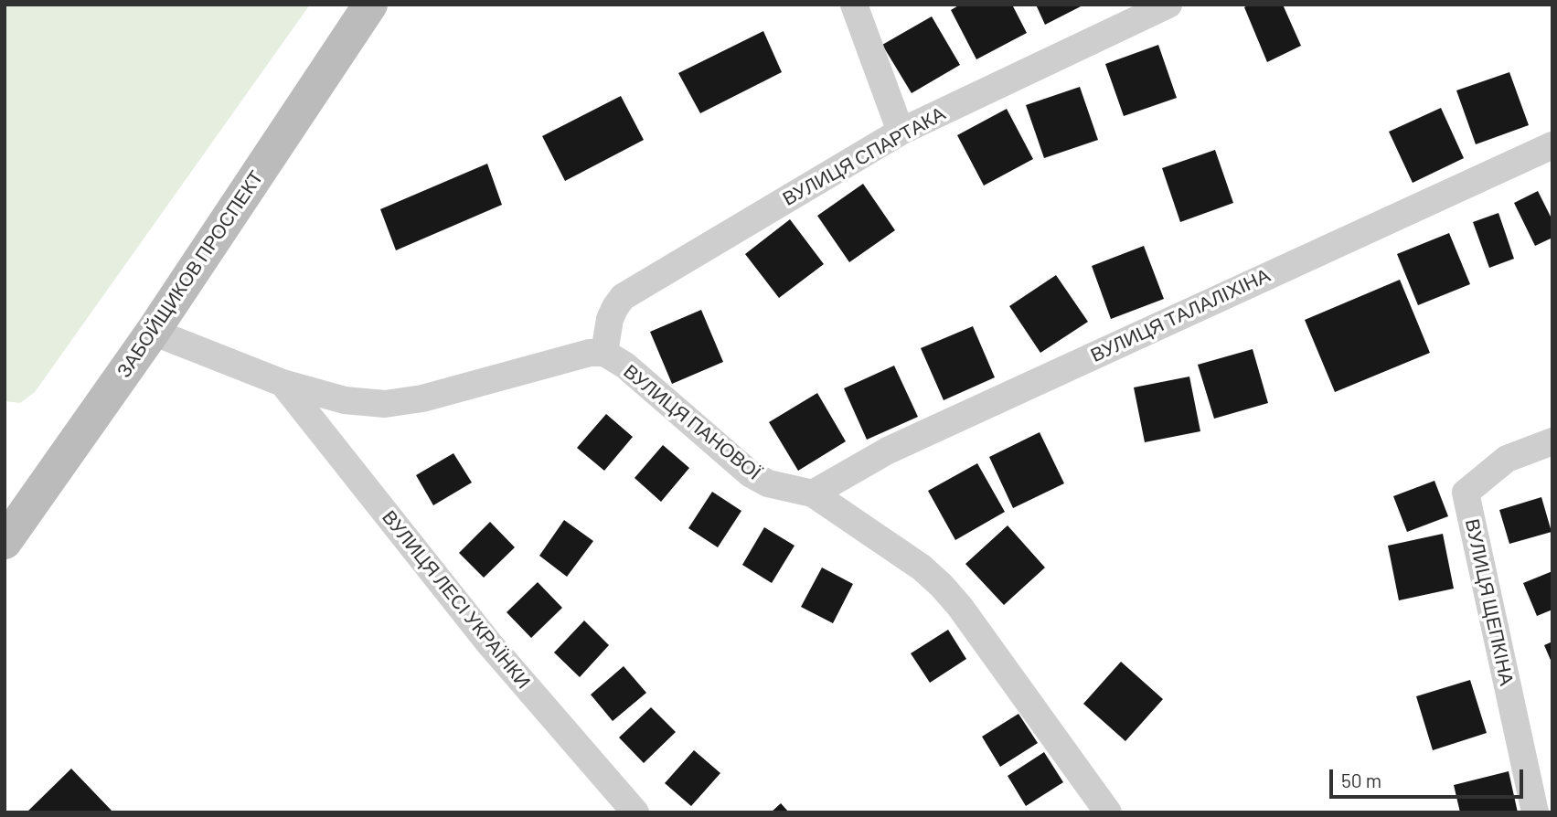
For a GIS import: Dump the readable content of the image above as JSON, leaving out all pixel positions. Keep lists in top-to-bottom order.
{
  "streets": {
    "main road": ["ЗАБОЙЩИКОВ ПРОСПЕКТ"],
    "street": [
      "ВУЛИЦЯ СПАРТАКА",
      "ВУЛИЦЯ ТАЛАЛІХІНА",
      "ВУЛИЦЯ ПАНОВОЇ",
      "ВУЛИЦЯ ЛЕСІ УКРАЇНКИ",
      "ВУЛИЦЯ ЩЕПКІНА"
    ]
  },
  "crossings": [
    ["ВУЛИЦЯ СПАРТАКА", "ВУЛИЦЯ ПАНОВОЇ"],
    ["ЗАБОЙЩИКОВ ПРОСПЕКТ", "ВУЛИЦЯ ПАНОВОЇ"],
    ["ВУЛИЦЯ ТАЛАЛІХІНА", "ВУЛИЦЯ ПАНОВОЇ"],
    ["ВУЛИЦЯ ПАНОВОЇ", "ВУЛИЦЯ ЛЕСІ УКРАЇНКИ"]
  ],
  "scale_bar": "50 m"
}
